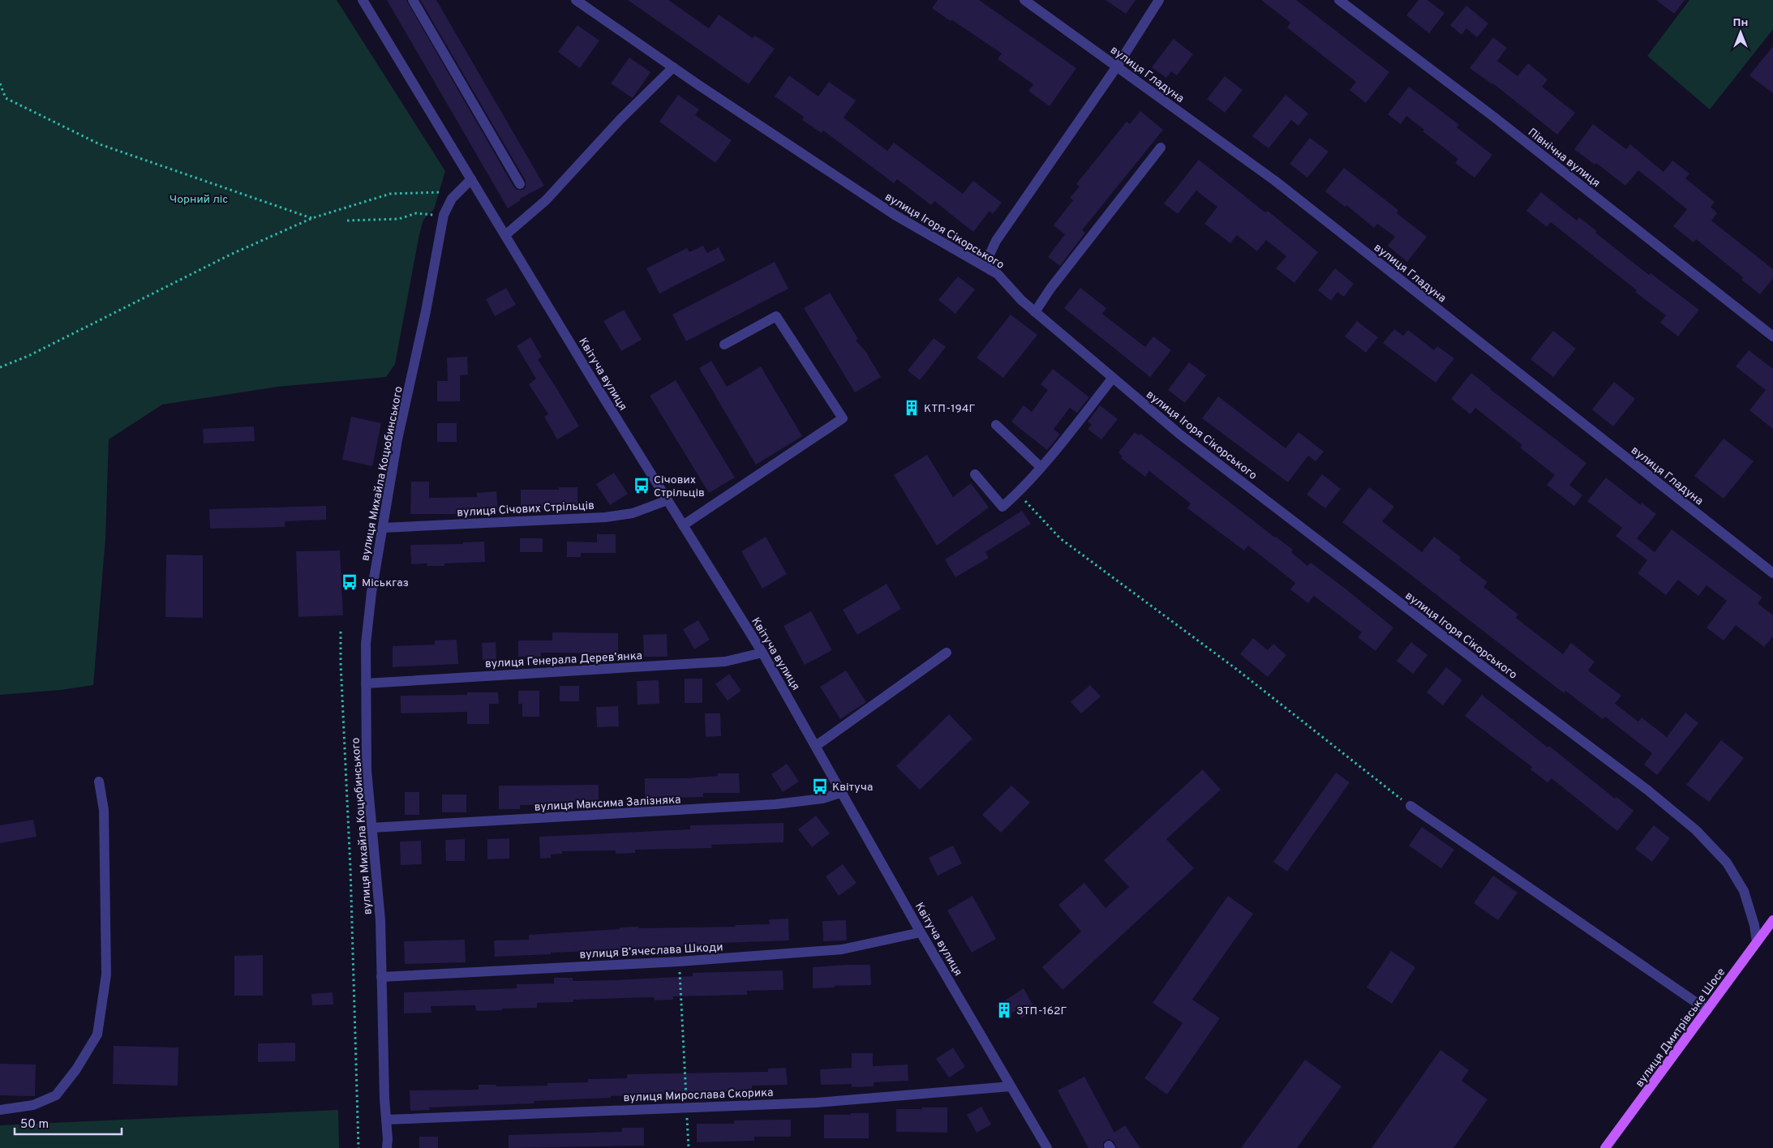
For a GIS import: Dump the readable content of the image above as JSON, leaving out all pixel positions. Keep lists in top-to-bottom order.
{
  "streets": {
    "main road": ["вулиця Дмитрівське Шосе"],
    "street": [
      "вулиця Гладуна",
      "Північна вулиця",
      "вулиця Ігоря Сікорського",
      "Квітуча вулиця",
      "вулиця Михайла Коцюбинського",
      "вулиця Січових Стрільців",
      "вулиця Генерала Деревʼянка",
      "вулиця Максима Залізняка",
      "вулиця Вʼячеслава Шкоди",
      "вулиця Мирослава Скорика"
    ]
  },
  "crossings": [
    ["вулиця Ігоря Сікорського", "вулиця Дмитрівське Шосе"],
    ["Квітуча вулиця", "вулиця Михайла Коцюбинського"],
    ["Квітуча вулиця", "вулиця Січових Стрільців"],
    ["Квітуча вулиця", "вулиця Генерала Деревʼянка"],
    ["Квітуча вулиця", "вулиця Максима Залізняка"],
    ["Квітуча вулиця", "вулиця Вʼячеслава Шкоди"],
    ["Квітуча вулиця", "вулиця Мирослава Скорика"],
    ["вулиця Михайла Коцюбинського", "вулиця Січових Стрільців"],
    ["вулиця Михайла Коцюбинського", "вулиця Генерала Деревʼянка"],
    ["вулиця Михайла Коцюбинського", "вулиця Максима Залізняка"],
    ["вулиця Михайла Коцюбинського", "вулиця Вʼячеслава Шкоди"],
    ["вулиця Михайла Коцюбинського", "вулиця Мирослава Скорика"]
  ],
  "parks": ["Чорний ліс"],
  "places": {
    "building": ["КТП-194Г", "ЗТП-162Г"],
    "bus stop": ["Січових Стрільців", "Міськгаз", "Квітуча"]
  },
  "scale_bar": "50 m",
  "north": "top"
}
